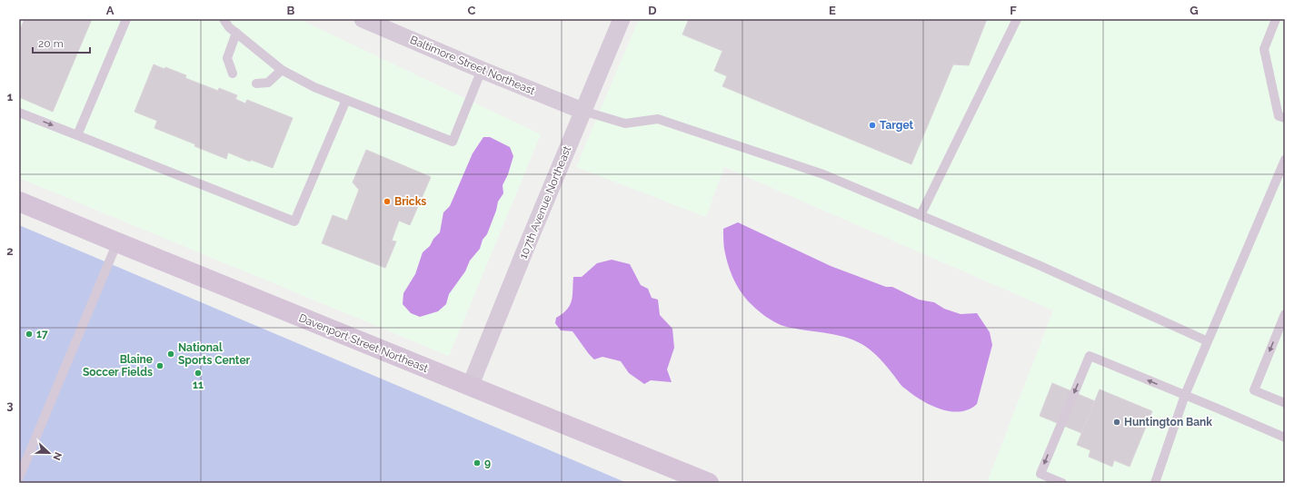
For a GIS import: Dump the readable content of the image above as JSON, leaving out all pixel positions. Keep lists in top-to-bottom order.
{
  "streets": {
    "street": ["Baltimore Street Northeast", "107th Avenue Northeast", "Davenport Street Northeast"]
  },
  "crossings": [
    ["Baltimore Street Northeast", "107th Avenue Northeast"],
    ["107th Avenue Northeast", "Davenport Street Northeast"]
  ],
  "places": [
    "Target",
    "Bricks",
    "17",
    "National Sports Center",
    "Blaine Soccer Fields",
    "11",
    "Huntington Bank",
    "9"
  ],
  "scale_bar": "20 m",
  "north": "right",
  "grid": {
    "columns": [
      "A",
      "B",
      "C",
      "D",
      "E",
      "F",
      "G"
    ],
    "rows": ["1", "2", "3"]
  }
}
